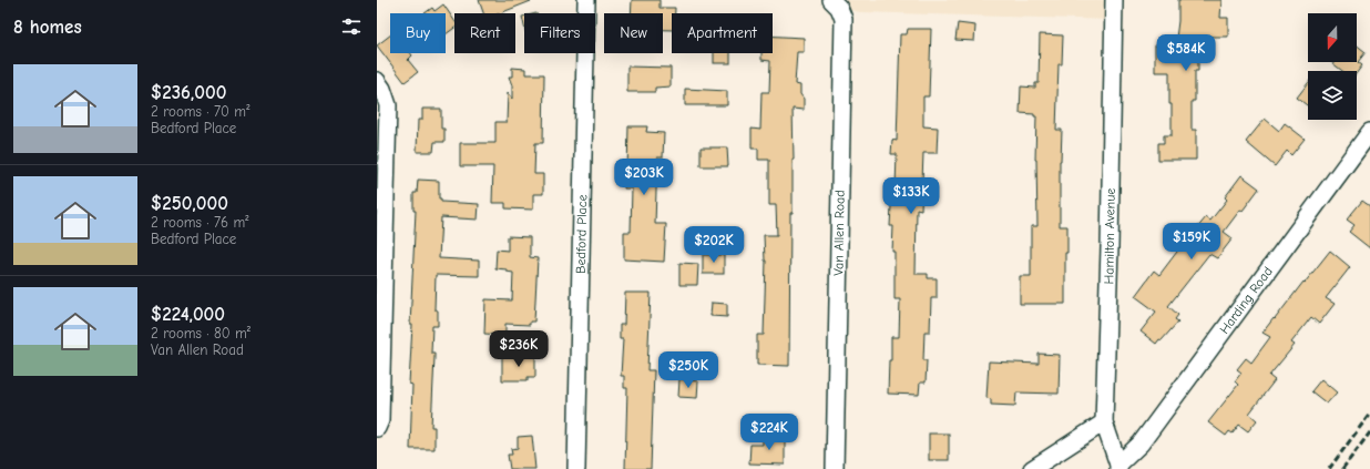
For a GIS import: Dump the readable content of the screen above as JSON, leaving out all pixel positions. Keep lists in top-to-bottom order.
{
  "streets": {
    "street": [
      "Van Allen Road",
      "Bedford Place",
      "Hamilton Avenue",
      "Harding Road"
    ]
  },
  "crossings": [
    ["Hamilton Avenue", "Harding Road"]
  ],
  "north": "bottom",
  "page": {
    "heading": "8 homes",
    "chip": [
      "Buy",
      "Rent",
      "Filters",
      "New",
      "Apartment"
    ],
    "price": [
      "$584K",
      "$203K",
      "$133K",
      "$159K",
      "$202K",
      "$236K",
      "$250K",
      "$224K"
    ],
    "list": [
      {
        "name": "$236,000",
        "note": "2 rooms · 70 m² · Bedford Place"
      },
      {
        "name": "$250,000",
        "note": "2 rooms · 76 m² · Bedford Place"
      },
      {
        "name": "$224,000",
        "note": "2 rooms · 80 m² · Van Allen Road"
      }
    ]
  }
}
